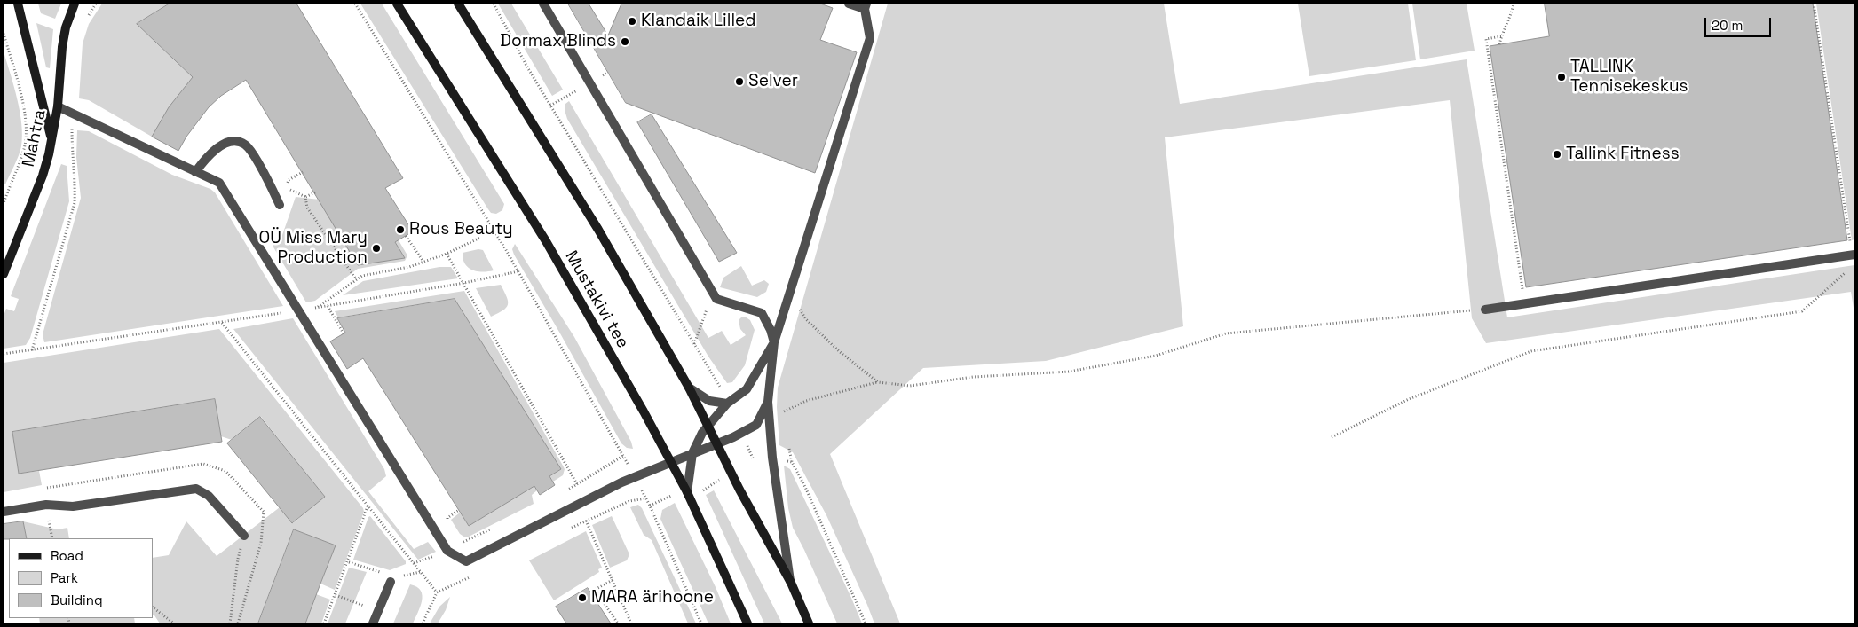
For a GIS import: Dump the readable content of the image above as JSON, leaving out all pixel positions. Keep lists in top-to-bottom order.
{
  "streets": {
    "main road": ["Mahtra", "Mustakivi tee"]
  },
  "places": [
    "Klandaik Lilled",
    "Dormax Blinds",
    "TALLINK Tennisekeskus",
    "Selver",
    "Tallink Fitness",
    "Rous Beauty",
    "OÜ Miss Mary Production",
    "MARA ärihoone"
  ],
  "legend": ["Road", "Park", "Building"],
  "scale_bar": "20 m"
}
